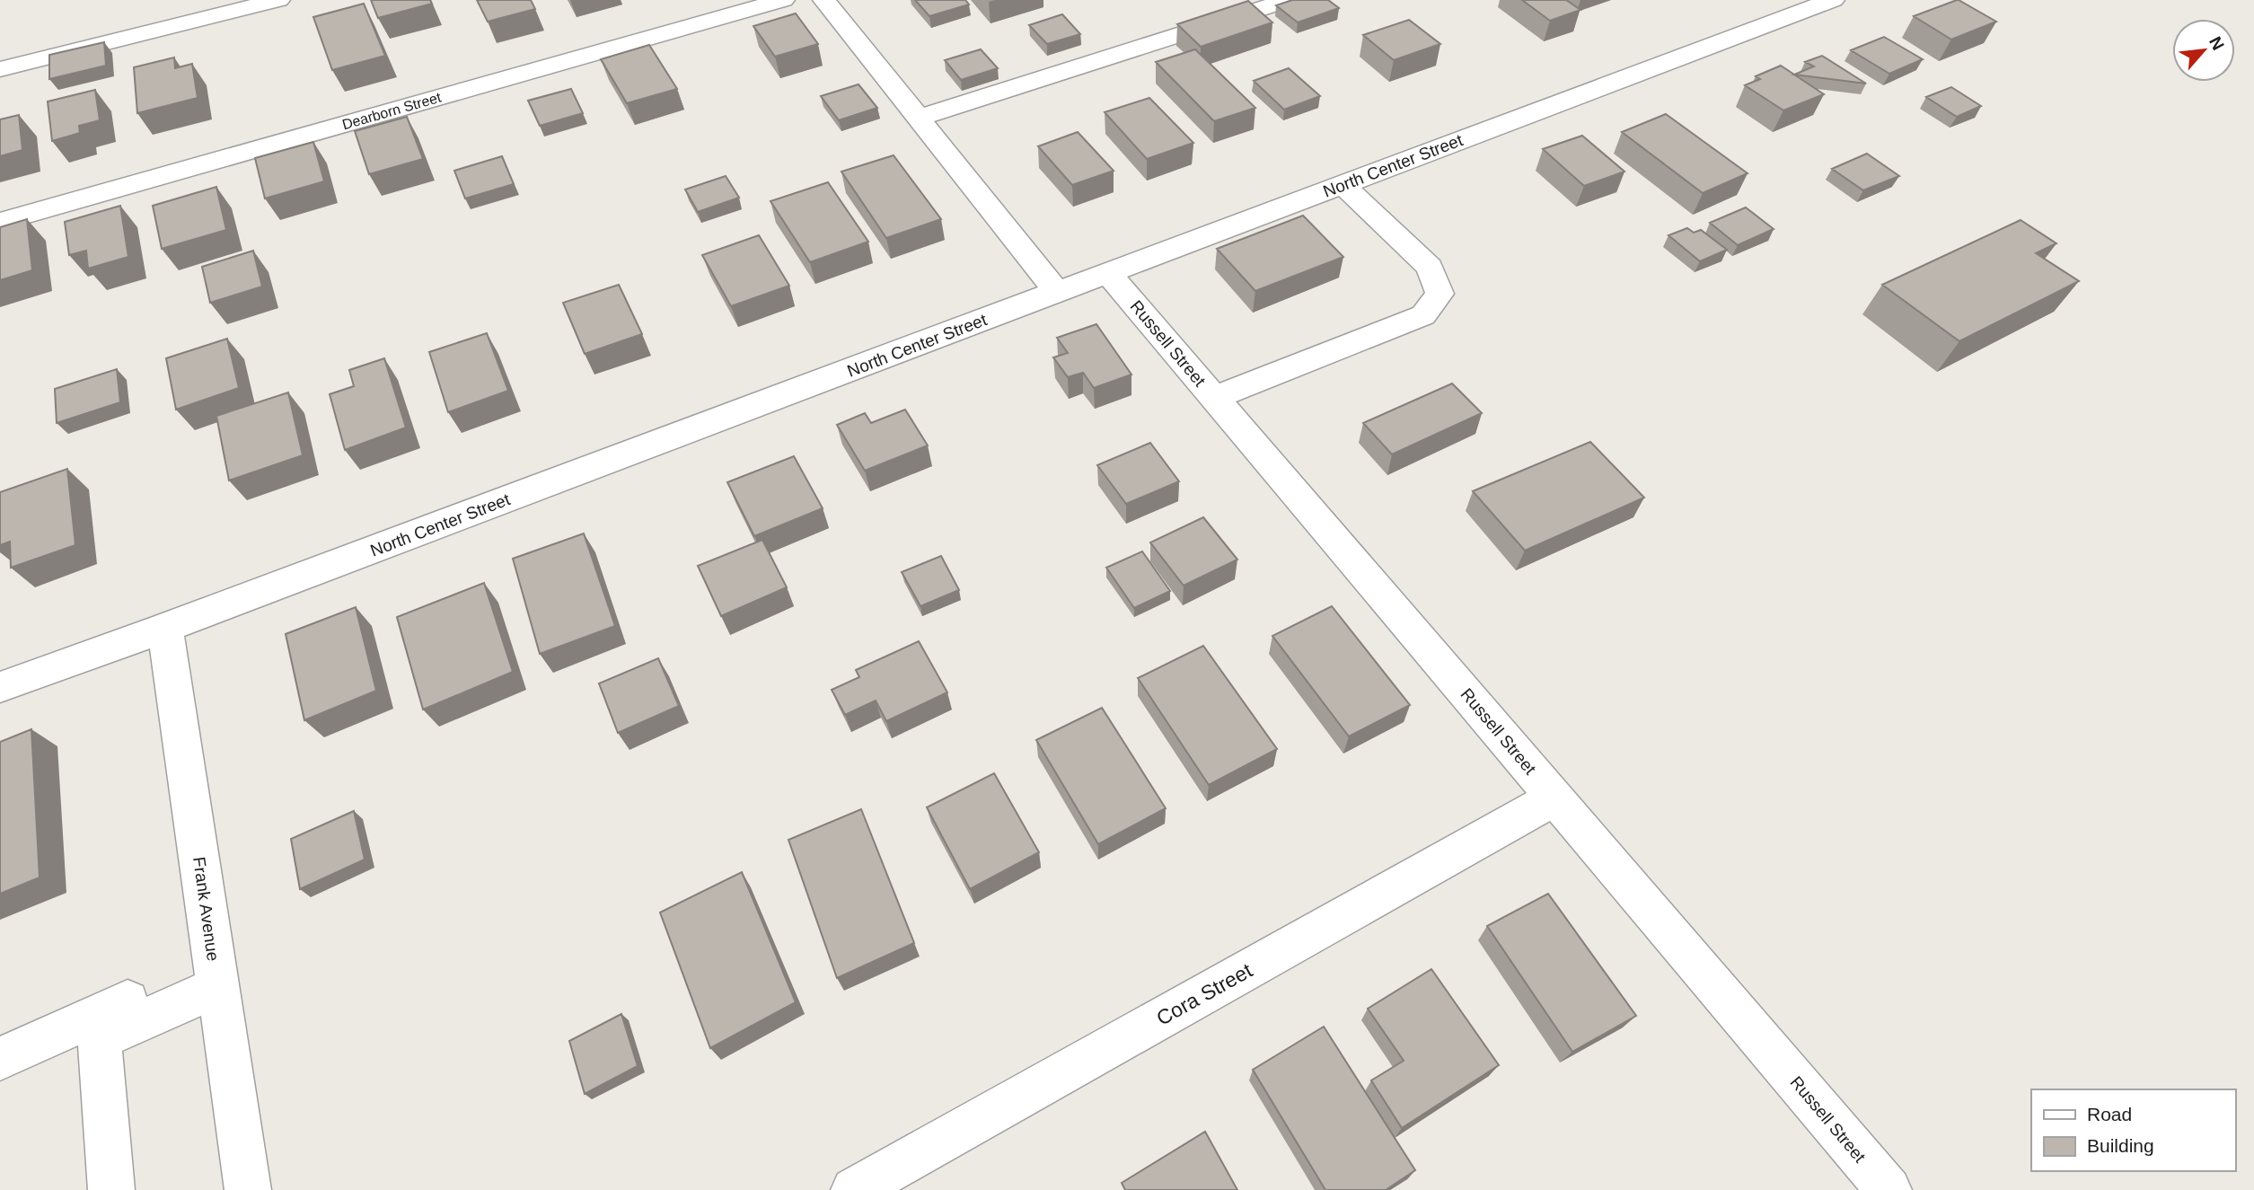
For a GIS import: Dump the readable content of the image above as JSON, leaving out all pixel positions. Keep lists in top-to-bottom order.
{
  "streets": {
    "street": [
      "Dearborn Street",
      "North Center Street",
      "Russell Street",
      "Frank Avenue",
      "Cora Street"
    ]
  },
  "crossings": [
    ["North Center Street", "Russell Street"],
    ["North Center Street", "Frank Avenue"],
    ["Russell Street", "Cora Street"]
  ],
  "legend": ["Road", "Building"],
  "north": "top right"
}
